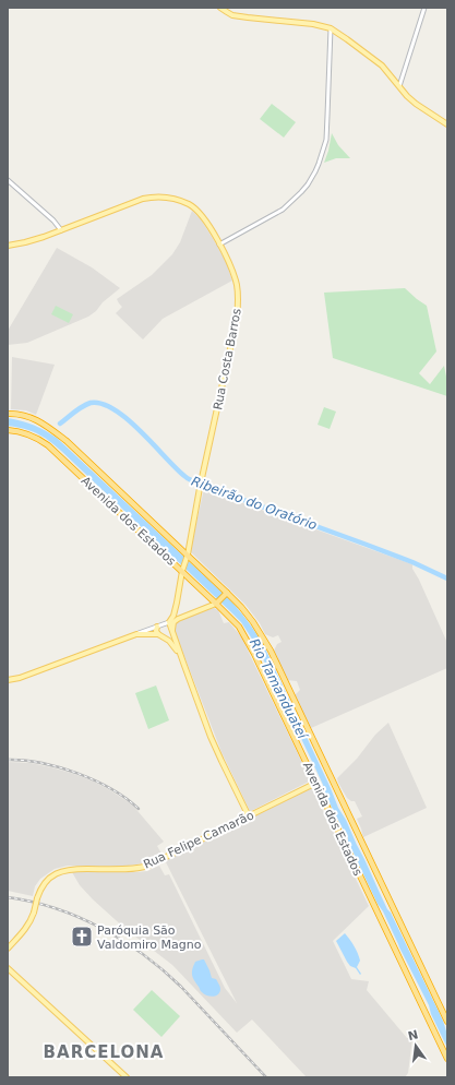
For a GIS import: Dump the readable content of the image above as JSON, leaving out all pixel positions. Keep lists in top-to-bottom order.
{
  "streets": {
    "highway": ["Avenida dos Estados"],
    "main road": ["Rua Costa Barros", "Rua Felipe Camarão"]
  },
  "crossings": [
    ["Rua Costa Barros", "Avenida dos Estados"],
    ["Avenida dos Estados", "Rua Felipe Camarão"]
  ],
  "districts": ["BARCELONA"],
  "water": ["Ribeirão do Oratório", "Rio Tamanduateí"],
  "places": {
    "church": ["Paróquia São Valdomiro Magno"]
  },
  "north": "top"
}
